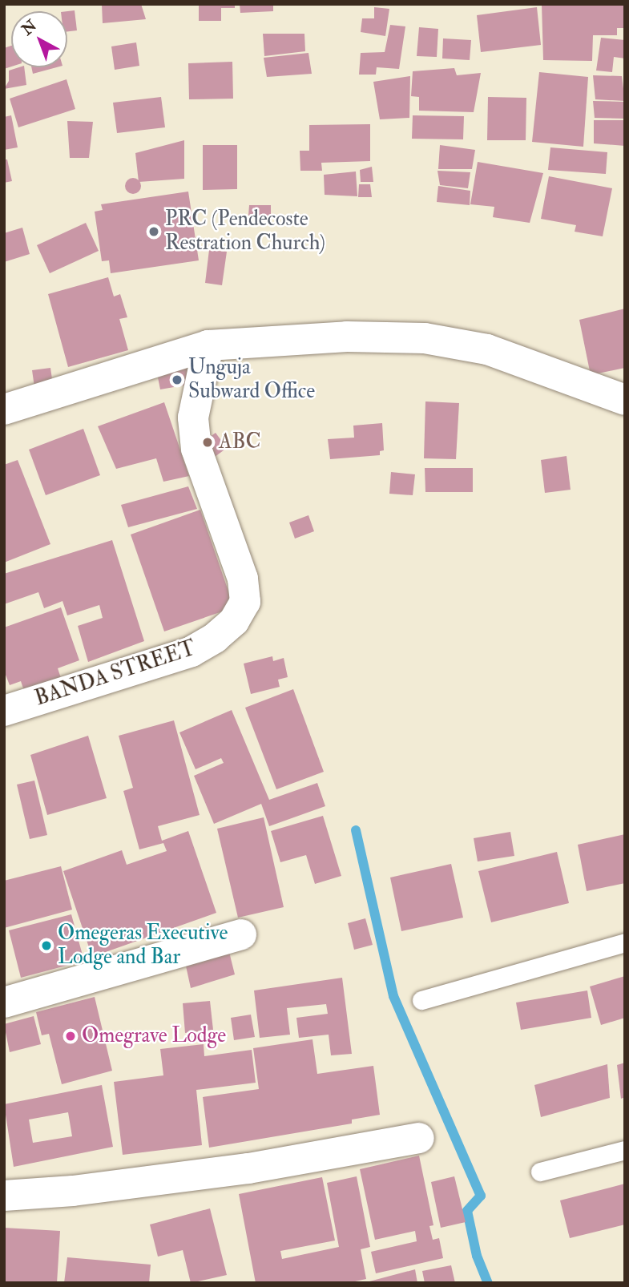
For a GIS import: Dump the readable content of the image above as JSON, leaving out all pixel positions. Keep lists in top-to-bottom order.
{
  "streets": {
    "street": ["BANDA STREET"]
  },
  "places": [
    "PRC (Pendecoste Restration Church)",
    "Unguja Subward Office",
    "ABC",
    "Omegeras Executive Lodge and Bar",
    "Omegrave Lodge"
  ],
  "north": "top left"
}
